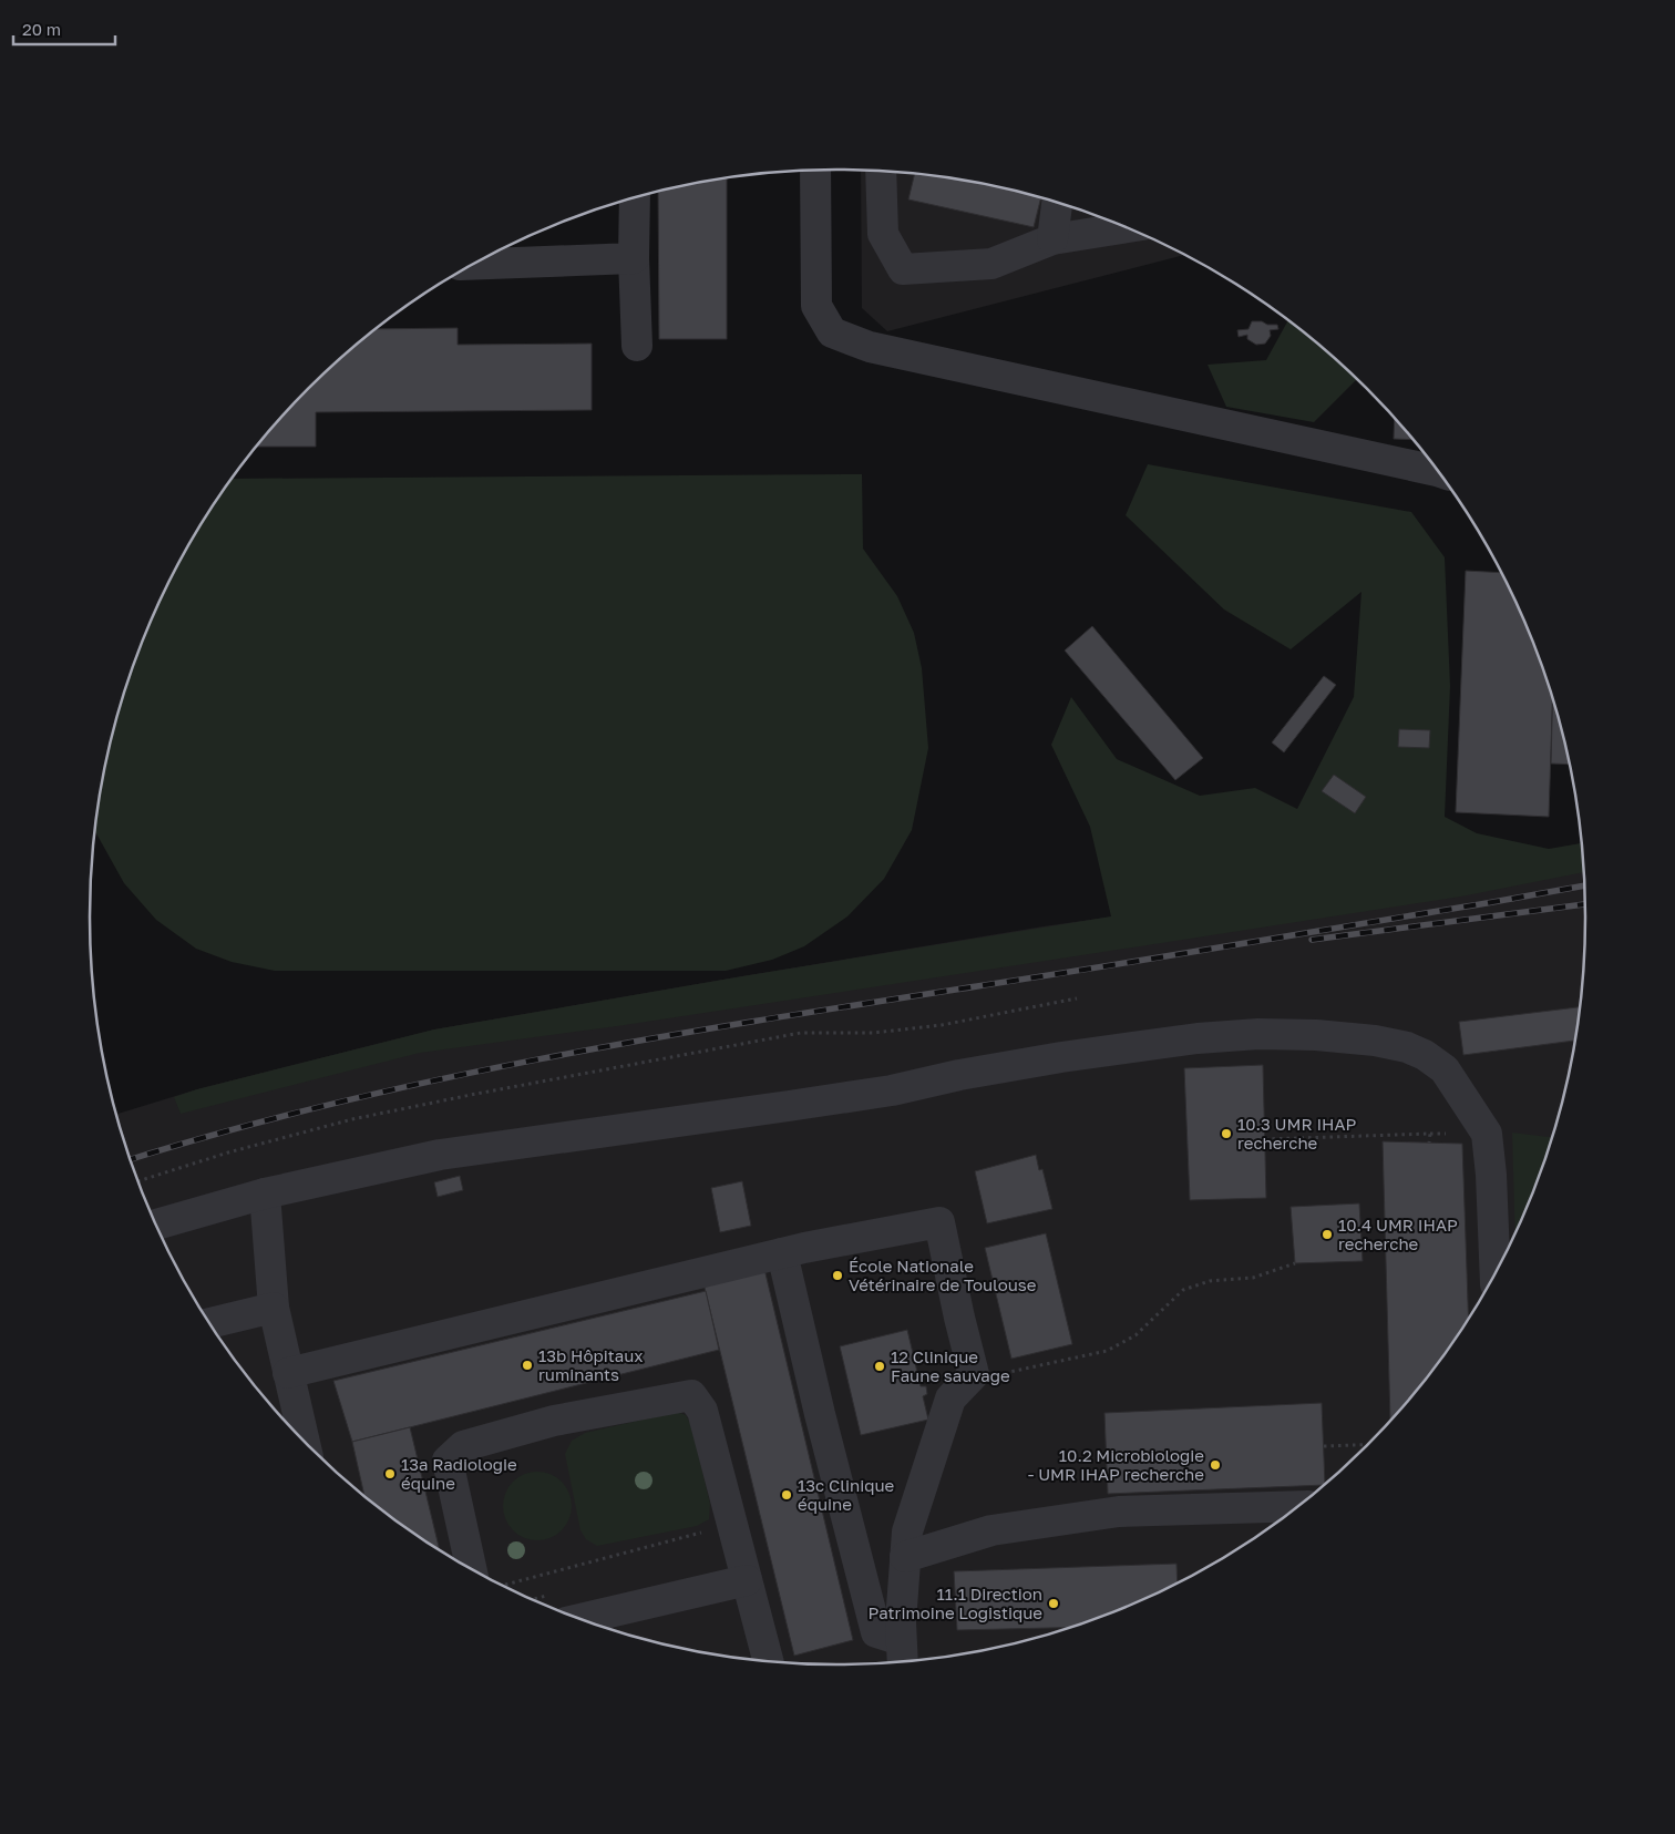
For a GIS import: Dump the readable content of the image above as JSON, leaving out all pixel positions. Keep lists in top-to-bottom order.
{
  "places": [
    "10.3 UMR IHAP recherche",
    "10.4 UMR IHAP recherche",
    "École Nationale Vétérinaire de Toulouse",
    "13b Hôpitaux ruminants",
    "12 Clinique Faune sauvage",
    "10.2 Microbiologie - UMR IHAP recherche",
    "13a Radiologie équine",
    "13c Clinique équine",
    "11.1 Direction Patrimoine Logistique"
  ],
  "scale_bar": "20 m"
}
